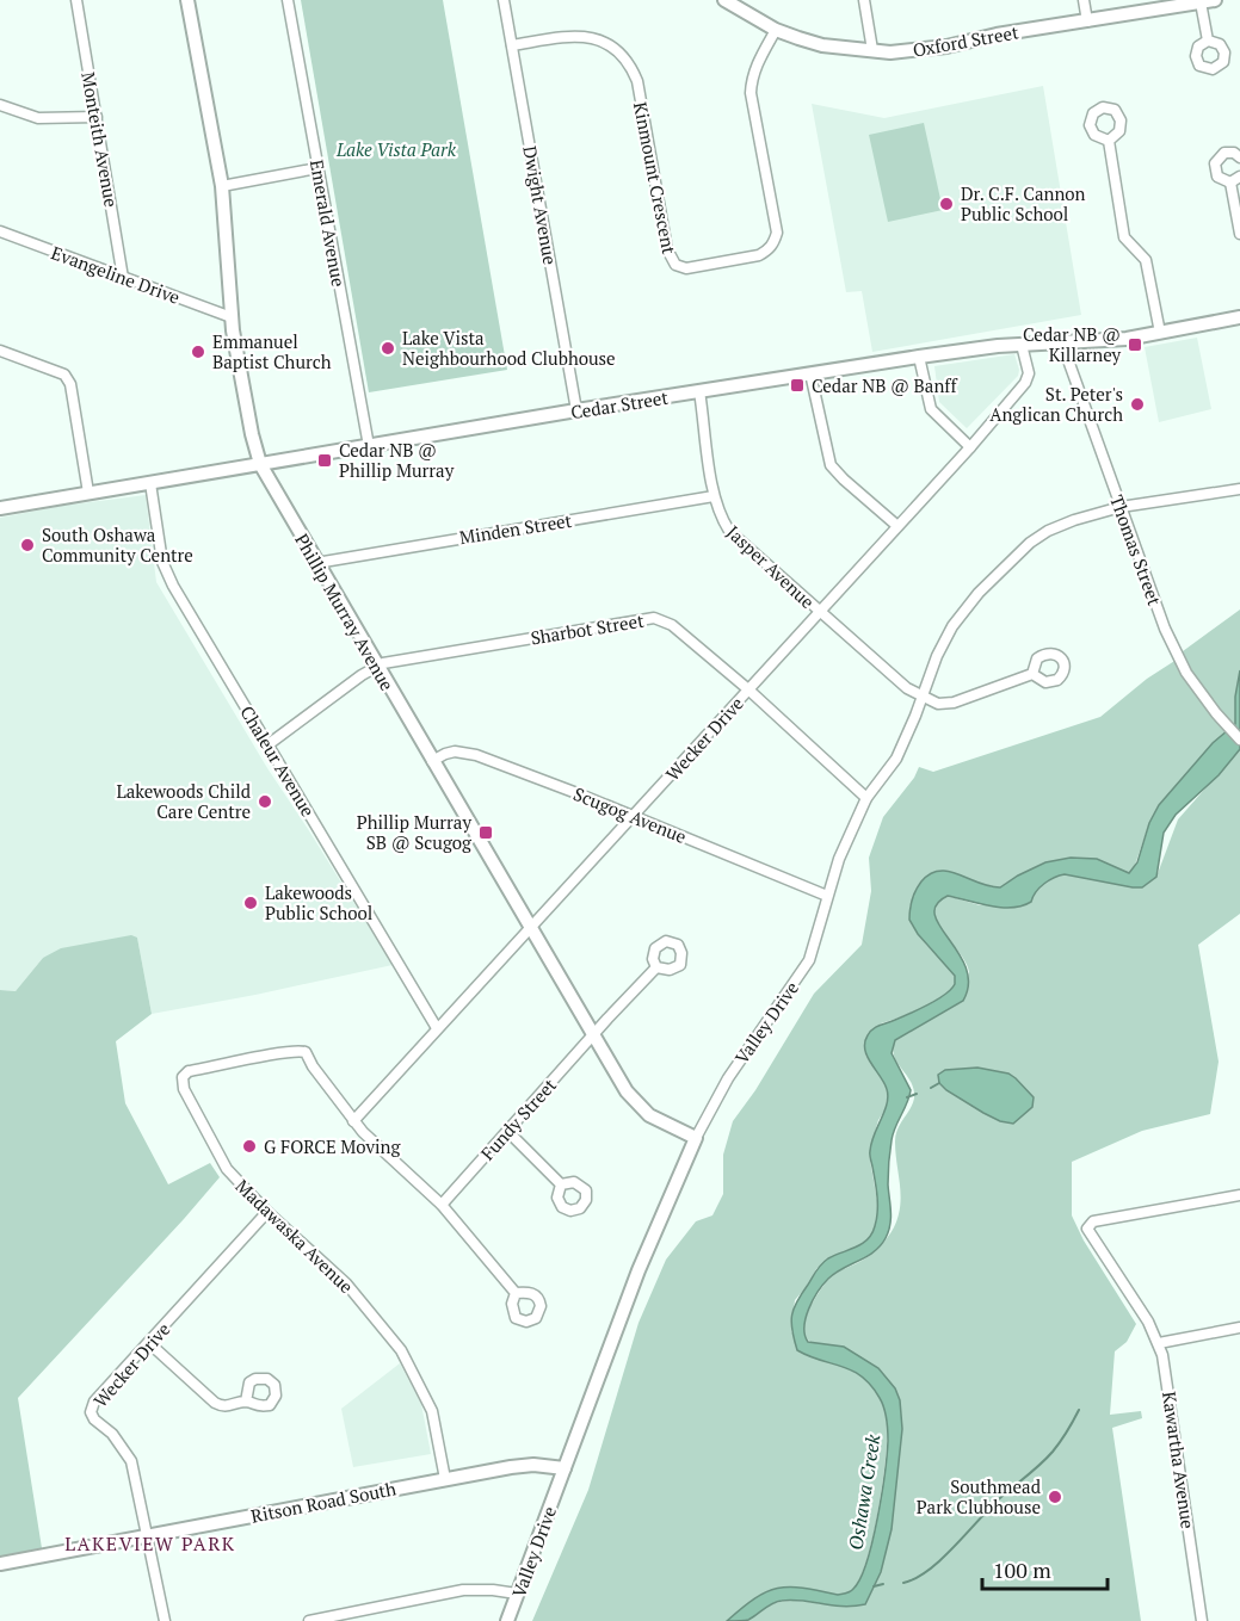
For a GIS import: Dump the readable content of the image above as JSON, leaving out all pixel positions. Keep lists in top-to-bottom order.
{
  "streets": {
    "street": [
      "Oxford Street",
      "Monteith Avenue",
      "Kinmount Crescent",
      "Dwight Avenue",
      "Emerald Avenue",
      "Evangeline Drive",
      "Cedar Street",
      "Minden Street",
      "Thomas Street",
      "Jasper Avenue",
      "Phillip Murray Avenue",
      "Sharbot Street",
      "Wecker Drive",
      "Chaleur Avenue",
      "Scugog Avenue",
      "Valley Drive",
      "Fundy Street",
      "Madawaska Avenue",
      "Kawartha Avenue",
      "Ritson Road South"
    ]
  },
  "crossings": [
    ["Oxford Street", "Kinmount Crescent"],
    ["Monteith Avenue", "Evangeline Drive"],
    ["Kinmount Crescent", "Dwight Avenue"],
    ["Dwight Avenue", "Cedar Street"],
    ["Emerald Avenue", "Cedar Street"],
    ["Evangeline Drive", "Phillip Murray Avenue"],
    ["Cedar Street", "Thomas Street"],
    ["Cedar Street", "Jasper Avenue"],
    ["Cedar Street", "Phillip Murray Avenue"],
    ["Cedar Street", "Wecker Drive"],
    ["Cedar Street", "Chaleur Avenue"],
    ["Minden Street", "Jasper Avenue"],
    ["Minden Street", "Phillip Murray Avenue"],
    ["Thomas Street", "Valley Drive"],
    ["Jasper Avenue", "Wecker Drive"],
    ["Jasper Avenue", "Valley Drive"],
    ["Phillip Murray Avenue", "Sharbot Street"],
    ["Phillip Murray Avenue", "Wecker Drive"],
    ["Phillip Murray Avenue", "Scugog Avenue"],
    ["Phillip Murray Avenue", "Valley Drive"],
    ["Phillip Murray Avenue", "Fundy Street"],
    ["Sharbot Street", "Wecker Drive"],
    ["Sharbot Street", "Chaleur Avenue"],
    ["Sharbot Street", "Valley Drive"],
    ["Wecker Drive", "Chaleur Avenue"],
    ["Wecker Drive", "Scugog Avenue"],
    ["Wecker Drive", "Madawaska Avenue"],
    ["Wecker Drive", "Ritson Road South"],
    ["Scugog Avenue", "Valley Drive"],
    ["Valley Drive", "Ritson Road South"],
    ["Madawaska Avenue", "Ritson Road South"]
  ],
  "districts": ["LAKEVIEW PARK"],
  "water": ["Oshawa Creek"],
  "parks": ["Lake Vista Park"],
  "places": {
    "other": [
      "Dr. C.F. Cannon Public School",
      "Lake Vista Neighbourhood Clubhouse",
      "Emmanuel Baptist Church",
      "St. Peter's Anglican Church",
      "South Oshawa Community Centre",
      "Lakewoods Child Care Centre",
      "Lakewoods Public School",
      "G FORCE Moving",
      "Southmead Park Clubhouse"
    ],
    "transit": [
      "Cedar NB @ Killarney",
      "Cedar NB @ Banff",
      "Cedar NB @ Phillip Murray",
      "Phillip Murray SB @ Scugog"
    ]
  },
  "scale_bar": "100 m"
}
